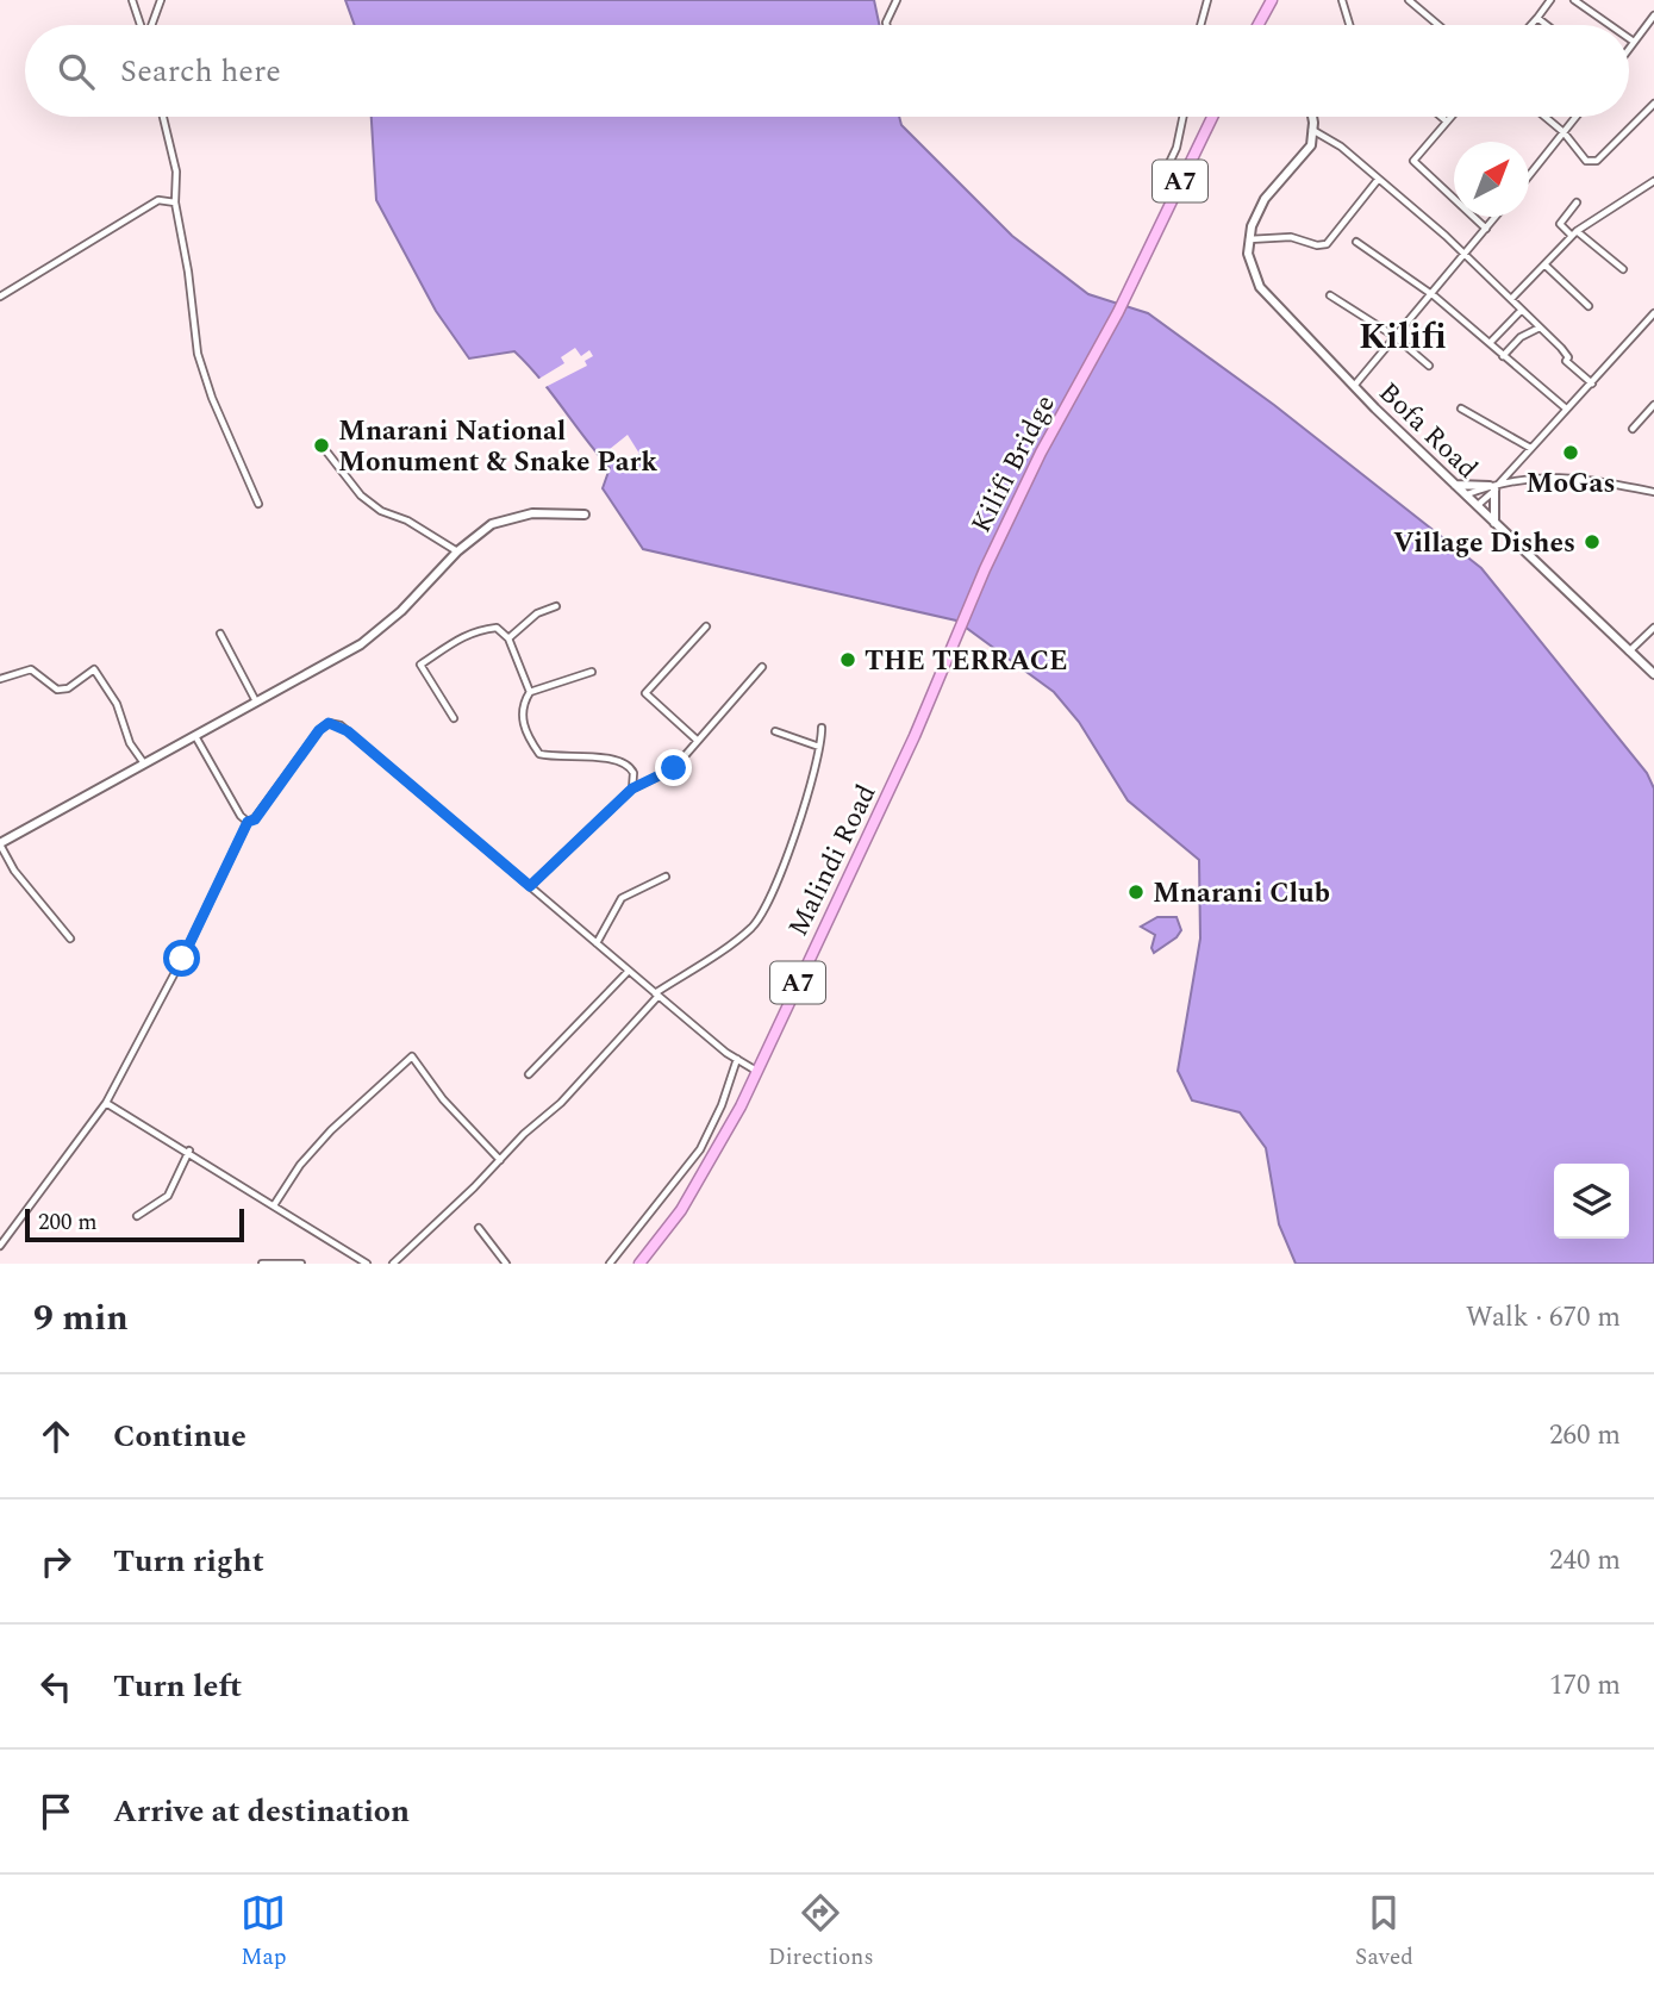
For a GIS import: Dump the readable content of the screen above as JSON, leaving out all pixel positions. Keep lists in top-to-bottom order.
{
  "streets": {
    "highway": ["A7", "Kilifi Bridge", "Malindi Road"],
    "street": ["Bofa Road"]
  },
  "crossings": [
    ["A7", "Kilifi Bridge"],
    ["Kilifi Bridge", "Malindi Road"]
  ],
  "districts": ["Kilifi"],
  "places": [
    "Mnarani National Monument & Snake Park",
    "MoGas",
    "Village Dishes",
    "THE TERRACE",
    "Mnarani Club"
  ],
  "scale_bar": "200 m",
  "north": "top right",
  "page": {
    "search": "Search here",
    "scale": "200 m",
    "heading": ["9 min", "Walk · 670 m"],
    "list": [
      ["Continue", "260 m"],
      ["Turn right", "240 m"],
      ["Turn left", "170 m"],
      "Arrive at destination"
    ],
    "nav": ["Map", "Directions", "Saved"]
  }
}
